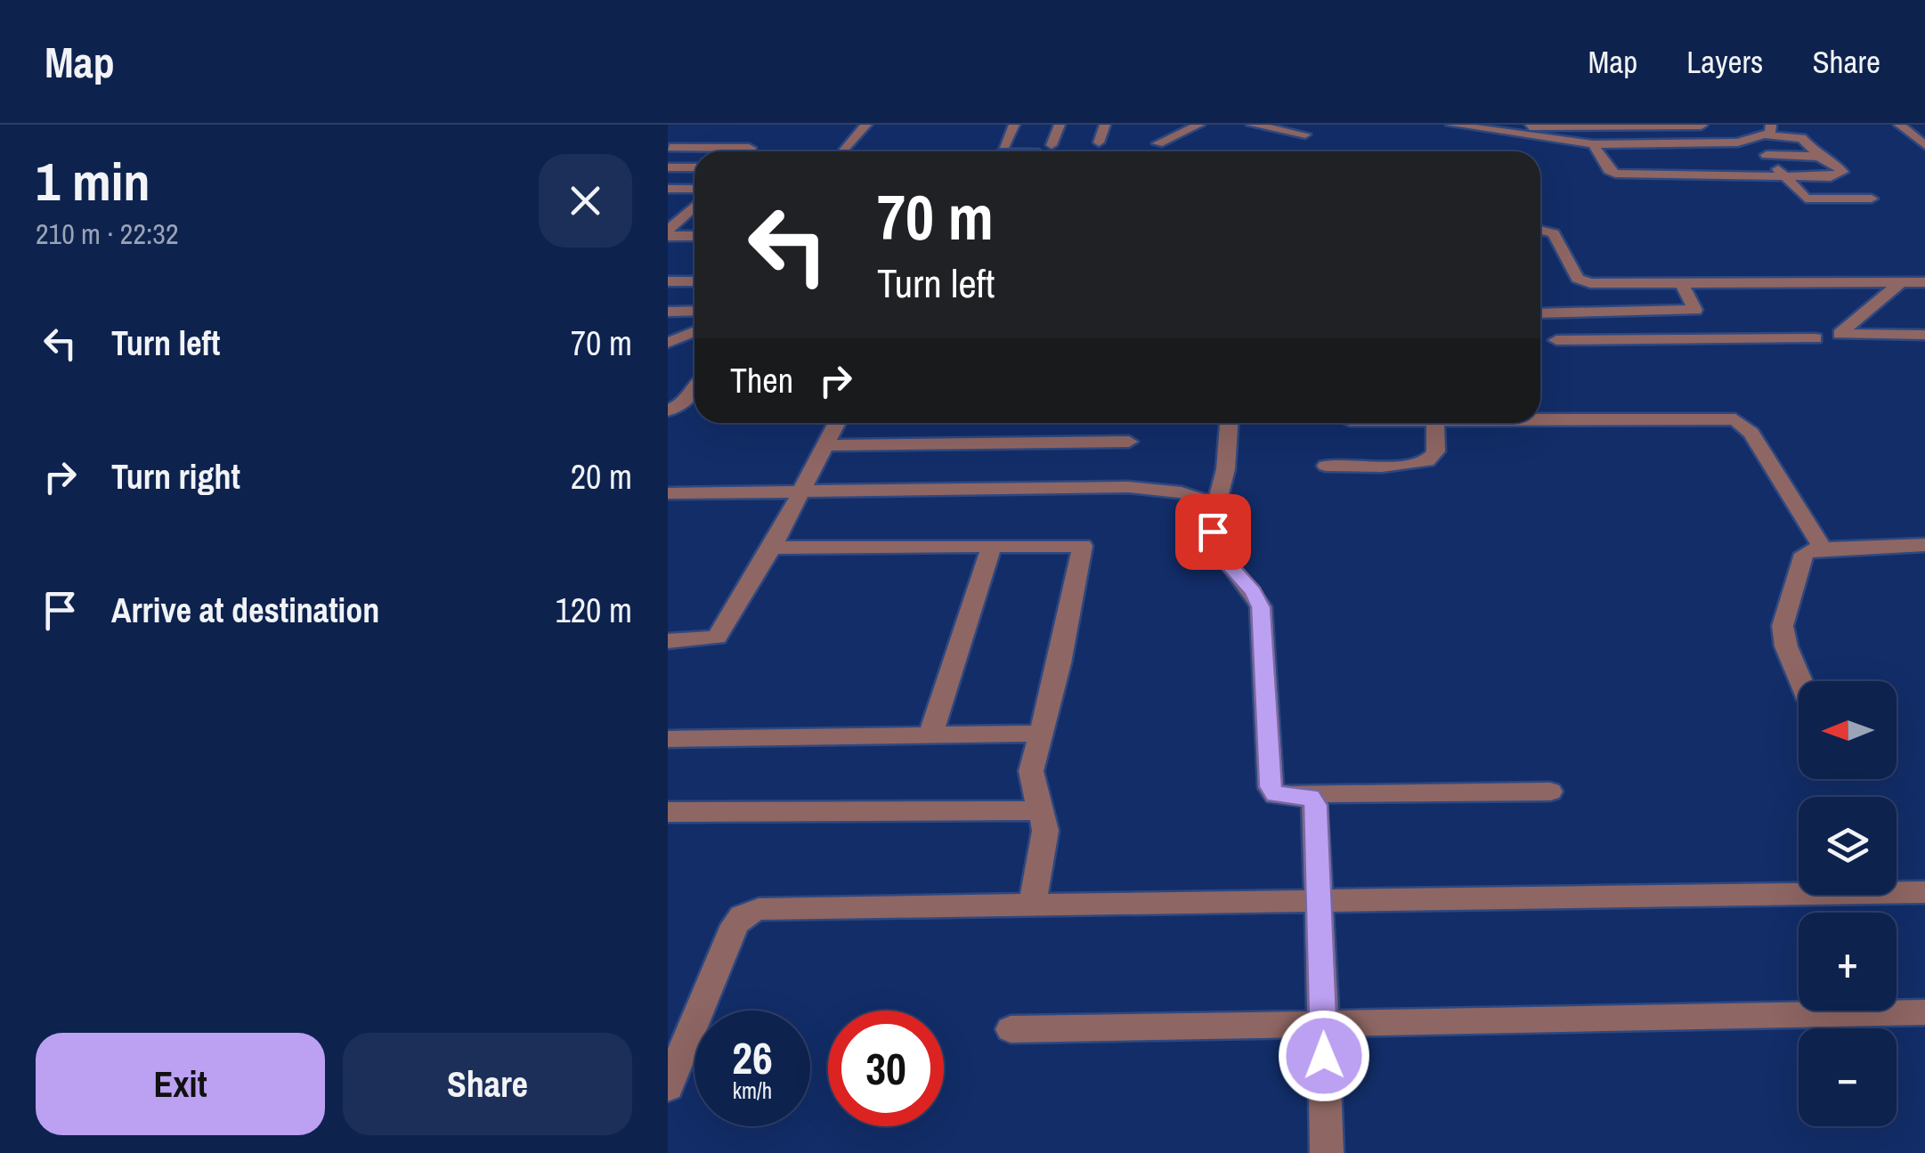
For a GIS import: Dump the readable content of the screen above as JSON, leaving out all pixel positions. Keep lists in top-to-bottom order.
{
  "north": "left",
  "page": {
    "header": "Map",
    "nav": ["Map", "Layers", "Share"],
    "heading": ["1 min", "210 m · 22:32"],
    "turn": ["70 m", "Turn left"],
    "list": [
      {
        "name": "Turn left",
        "value": "70 m"
      },
      {
        "name": "Turn right",
        "value": "20 m"
      },
      {
        "name": "Arrive at destination",
        "value": "120 m"
      }
    ],
    "then": "Then",
    "map_buttons": ["+", "−"],
    "speed": "26 km/h",
    "limit": "30",
    "buttons": ["Exit", "Share"]
  }
}
